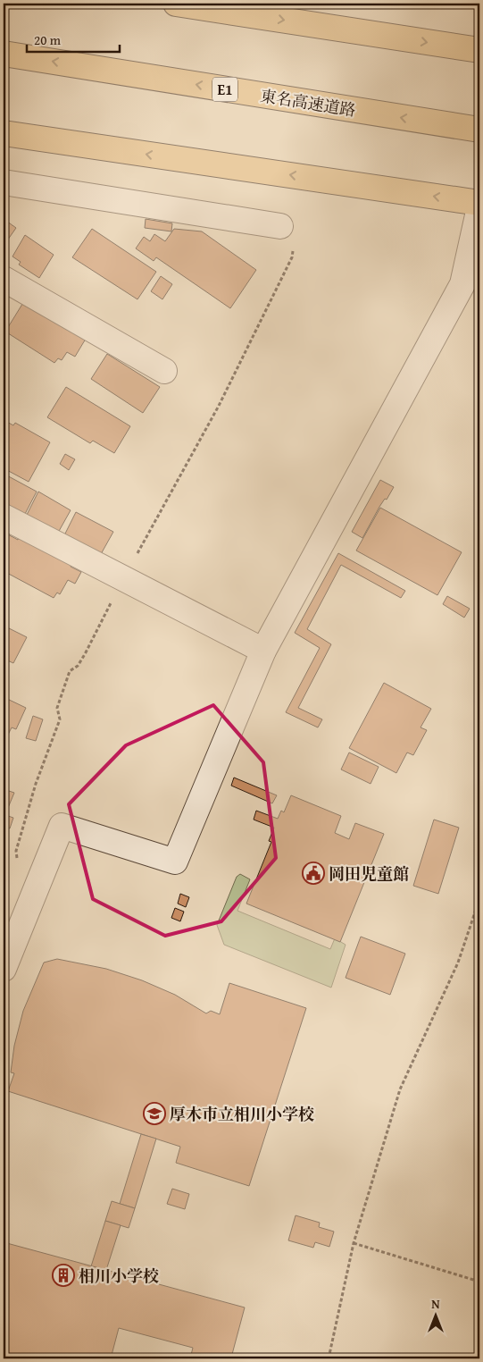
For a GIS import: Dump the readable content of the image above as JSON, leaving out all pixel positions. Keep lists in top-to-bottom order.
{
  "streets": {
    "highway": ["E1", "東名高速道路"]
  },
  "places": {
    "public building": ["岡田児童館"],
    "school or university": ["厚木市立相川小学校"],
    "building": ["相川小学校"]
  },
  "scale_bar": "20 m",
  "north": "top"
}
